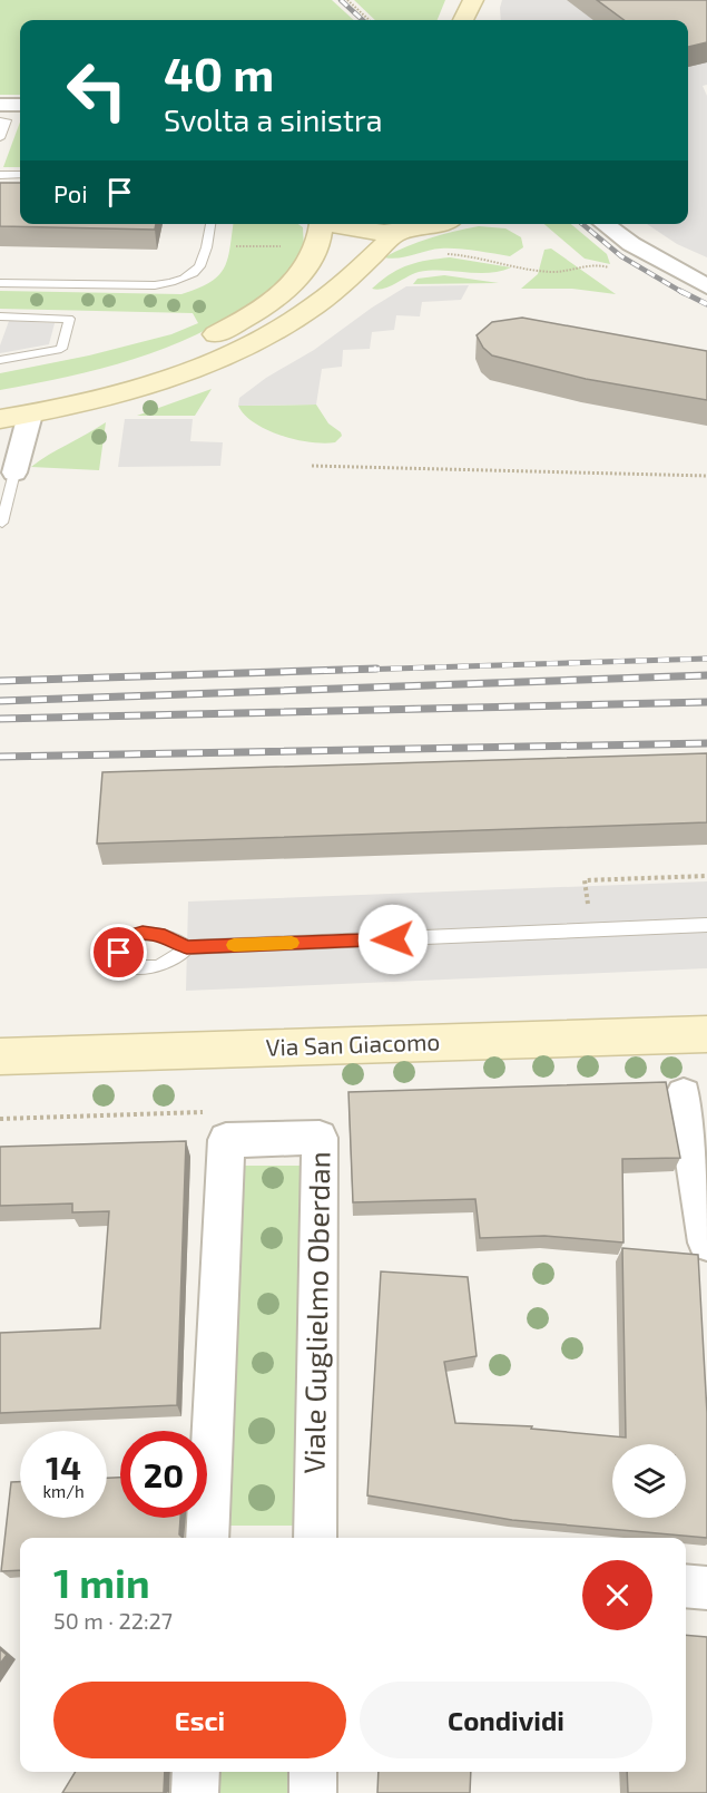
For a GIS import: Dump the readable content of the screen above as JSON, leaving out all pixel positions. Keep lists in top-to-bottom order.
{
  "streets": {
    "main road": ["Via San Giacomo"],
    "street": ["Viale Guglielmo Oberdan"]
  },
  "page": {
    "turn": ["40 m", "Svolta a sinistra"],
    "then": "Poi",
    "speed": "14 km/h",
    "limit": "20",
    "heading": ["1 min", "50 m · 22:27"],
    "buttons": ["Esci", "Condividi"]
  }
}
